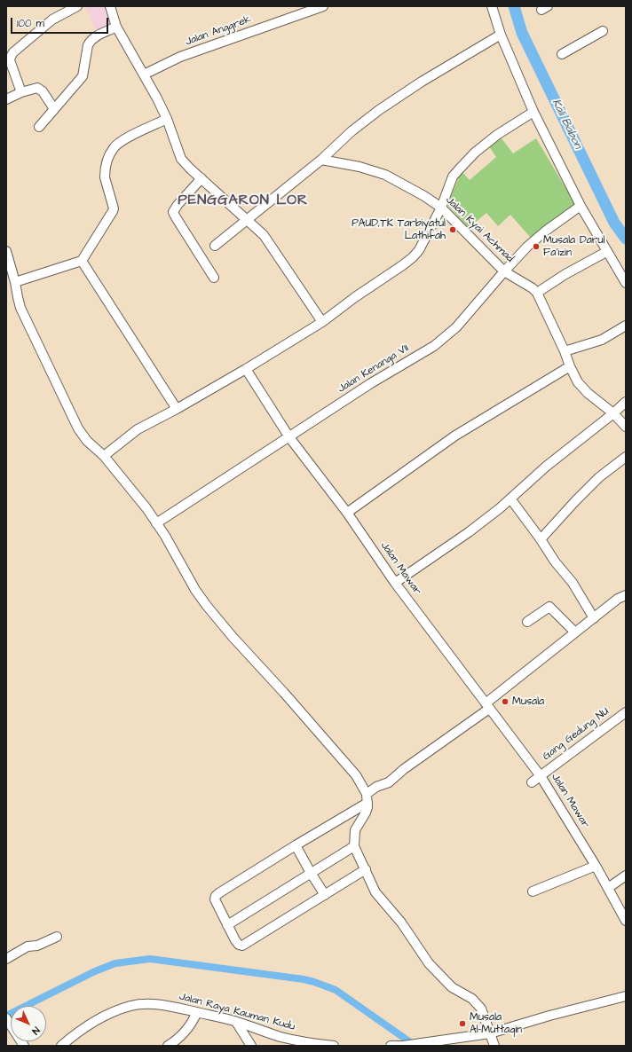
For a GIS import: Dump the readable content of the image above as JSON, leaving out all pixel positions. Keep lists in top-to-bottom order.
{
  "streets": {
    "street": [
      "Jalan Anggrek",
      "Jalan Kyai Achmad",
      "Jalan Kenanga VII",
      "Jalan Mawar",
      "Gang Gedung NU",
      "Jalan Raya Kauman Kudu"
    ]
  },
  "crossings": [
    ["Jalan Kyai Achmad", "Jalan Kenanga VII"],
    ["Jalan Kenanga VII", "Jalan Mawar"],
    ["Jalan Mawar", "Gang Gedung NU"]
  ],
  "districts": ["PENGGARON LOR"],
  "water": ["Kali Babon"],
  "places": [
    "PAUD,TK Tarbiyatul Lathifah",
    "Musala Darul Fa'izin",
    "Musala",
    "Musala Al-Muttaqin"
  ],
  "scale_bar": "100 m",
  "north": "bottom right"
}
